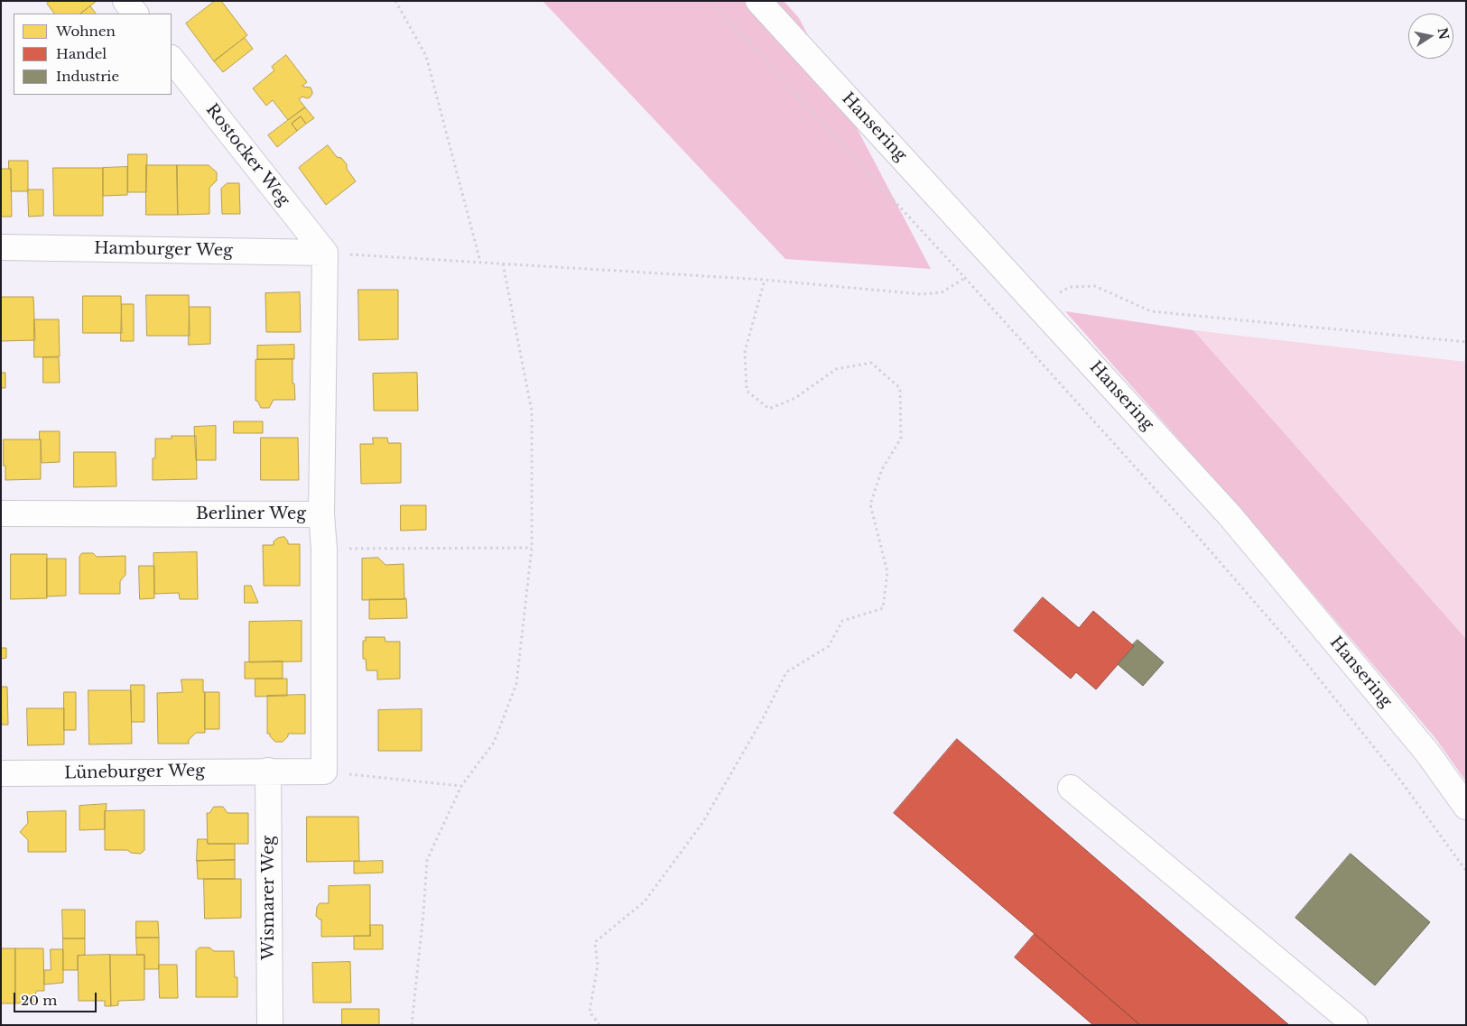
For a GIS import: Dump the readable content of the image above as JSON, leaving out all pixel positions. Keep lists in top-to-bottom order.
{
  "streets": {
    "street": [
      "Hansering",
      "Rostocker Weg",
      "Hamburger Weg",
      "Berliner Weg",
      "Lüneburger Weg",
      "Wismarer Weg"
    ]
  },
  "crossings": [
    ["Rostocker Weg", "Hamburger Weg"],
    ["Rostocker Weg", "Berliner Weg"],
    ["Hamburger Weg", "Berliner Weg"],
    ["Lüneburger Weg", "Wismarer Weg"]
  ],
  "legend": ["Wohnen", "Handel", "Industrie"],
  "scale_bar": "20 m",
  "north": "right"
}
